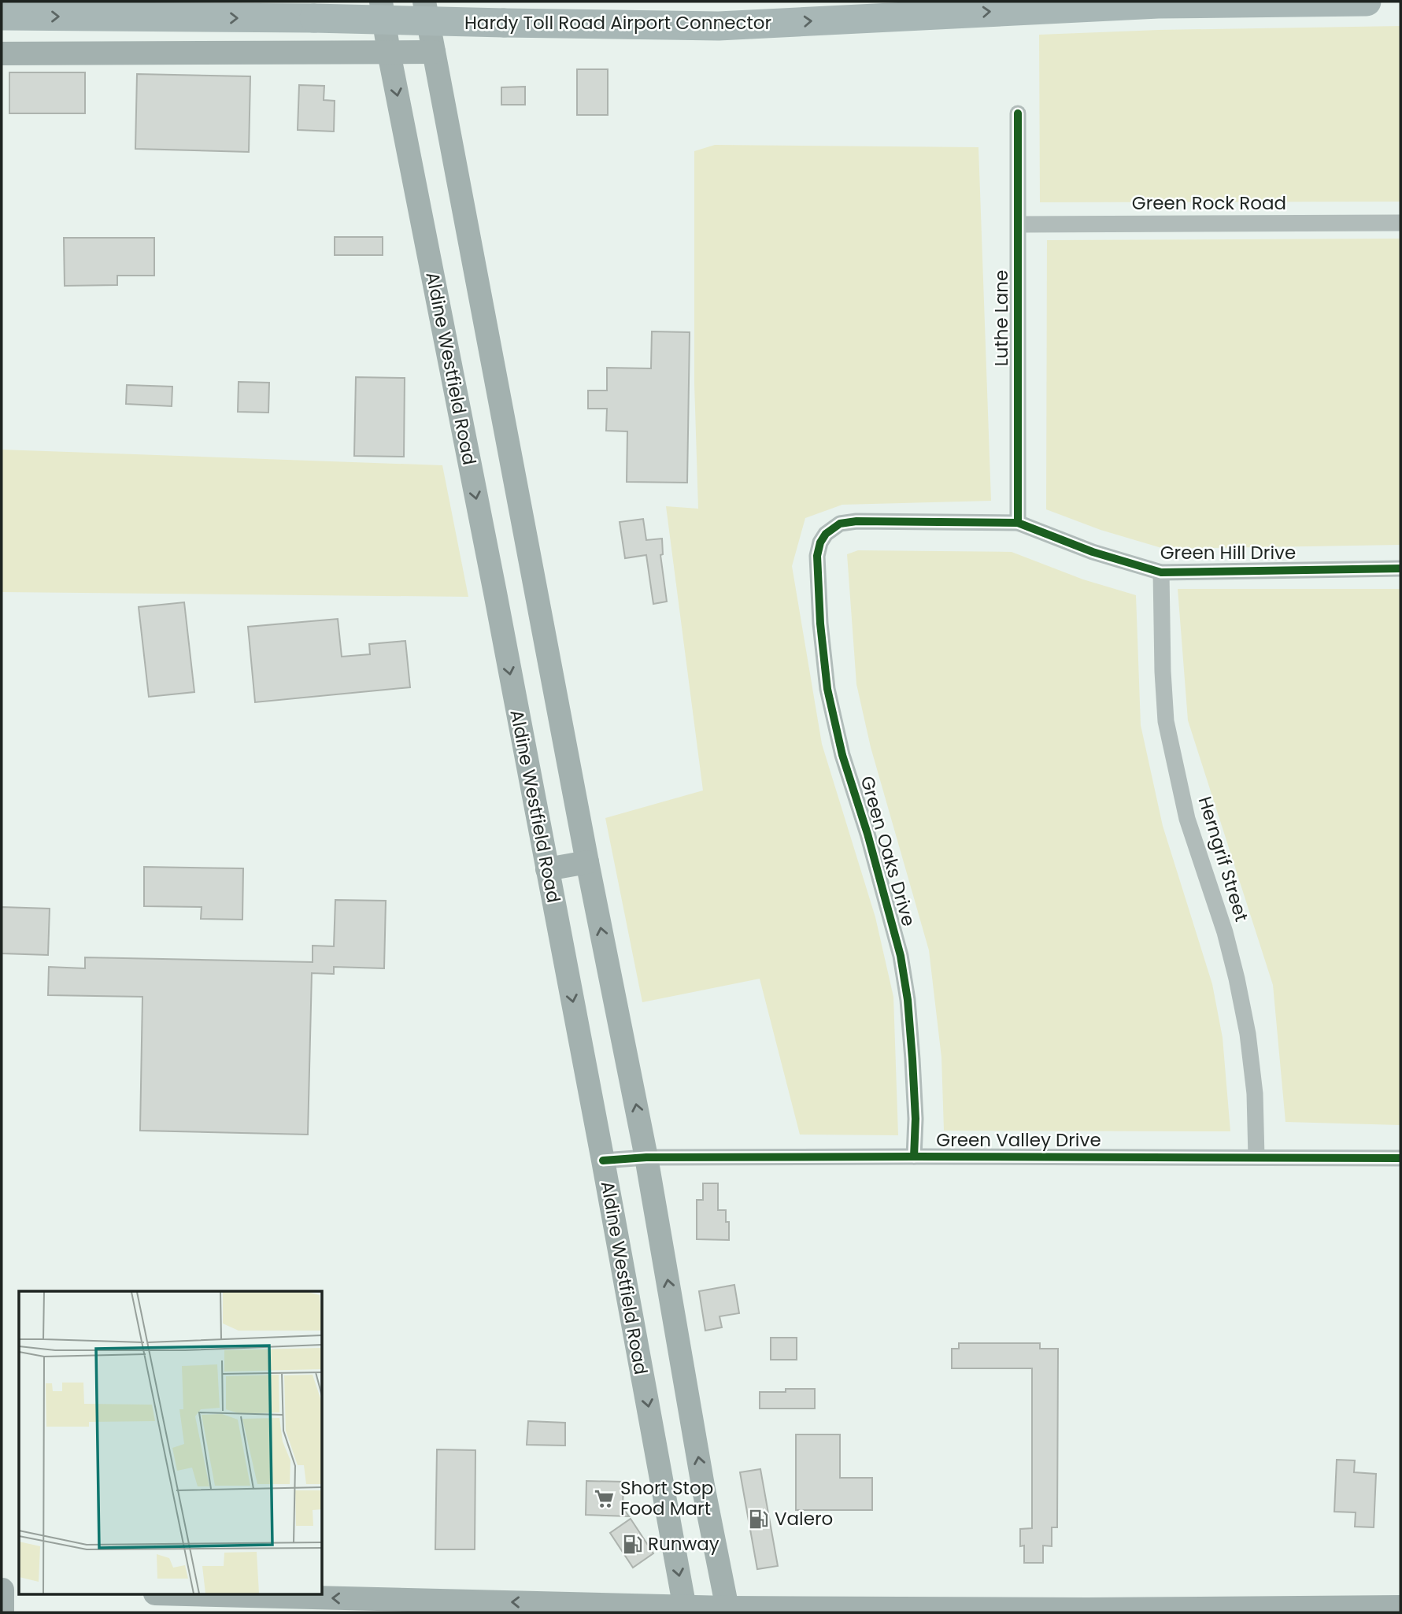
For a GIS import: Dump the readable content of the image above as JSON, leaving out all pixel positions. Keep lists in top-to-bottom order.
{
  "streets": {
    "highway": ["Hardy Toll Road Airport Connector"],
    "main road": ["Aldine Westfield Road"],
    "street": [
      "Green Rock Road",
      "Luthe Lane",
      "Green Hill Drive",
      "Green Oaks Drive",
      "Herngrif Street",
      "Green Valley Drive"
    ]
  },
  "crossings": [
    ["Green Rock Road", "Luthe Lane"],
    ["Luthe Lane", "Green Hill Drive"],
    ["Aldine Westfield Road", "Green Valley Drive"],
    ["Green Hill Drive", "Green Oaks Drive"],
    ["Green Hill Drive", "Herngrif Street"],
    ["Green Oaks Drive", "Green Valley Drive"],
    ["Herngrif Street", "Green Valley Drive"]
  ],
  "one_way": ["Hardy Toll Road Airport Connector"],
  "places": {
    "supermarket": ["Short Stop Food Mart"],
    "fuel station": ["Valero", "Runway"]
  }
}
